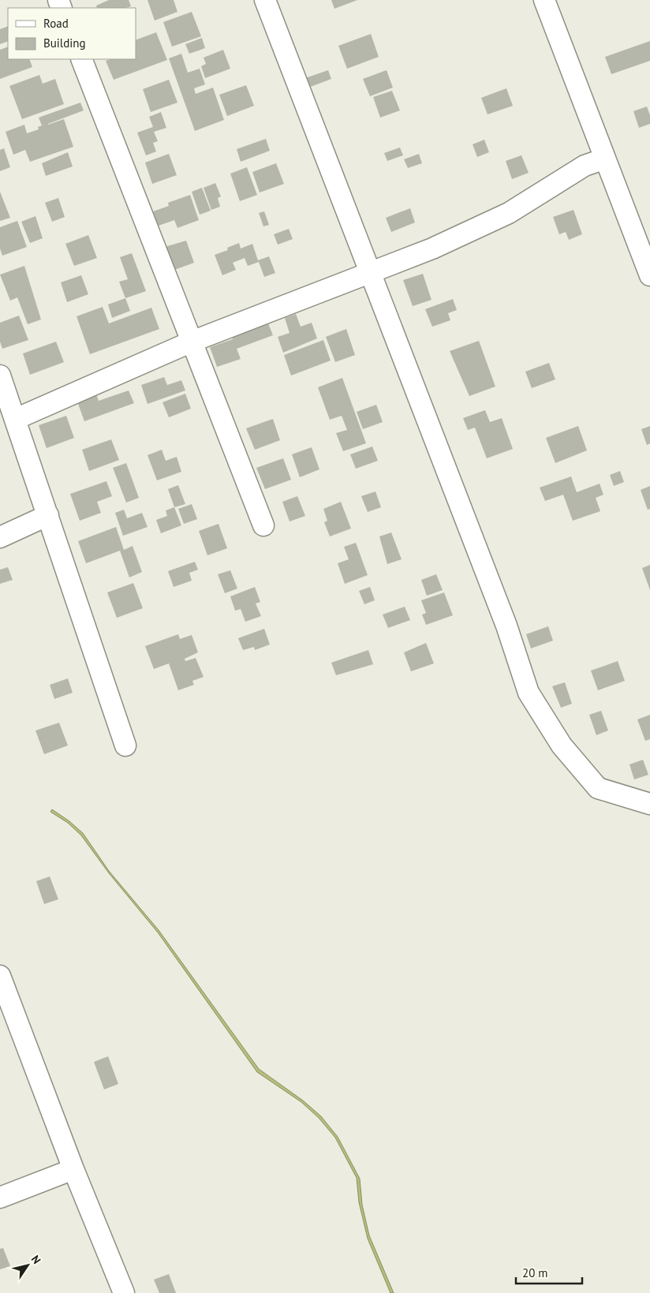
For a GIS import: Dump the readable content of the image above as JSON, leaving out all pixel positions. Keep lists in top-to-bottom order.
{
  "legend": ["Road", "Building"],
  "scale_bar": "20 m",
  "north": "top right"
}
